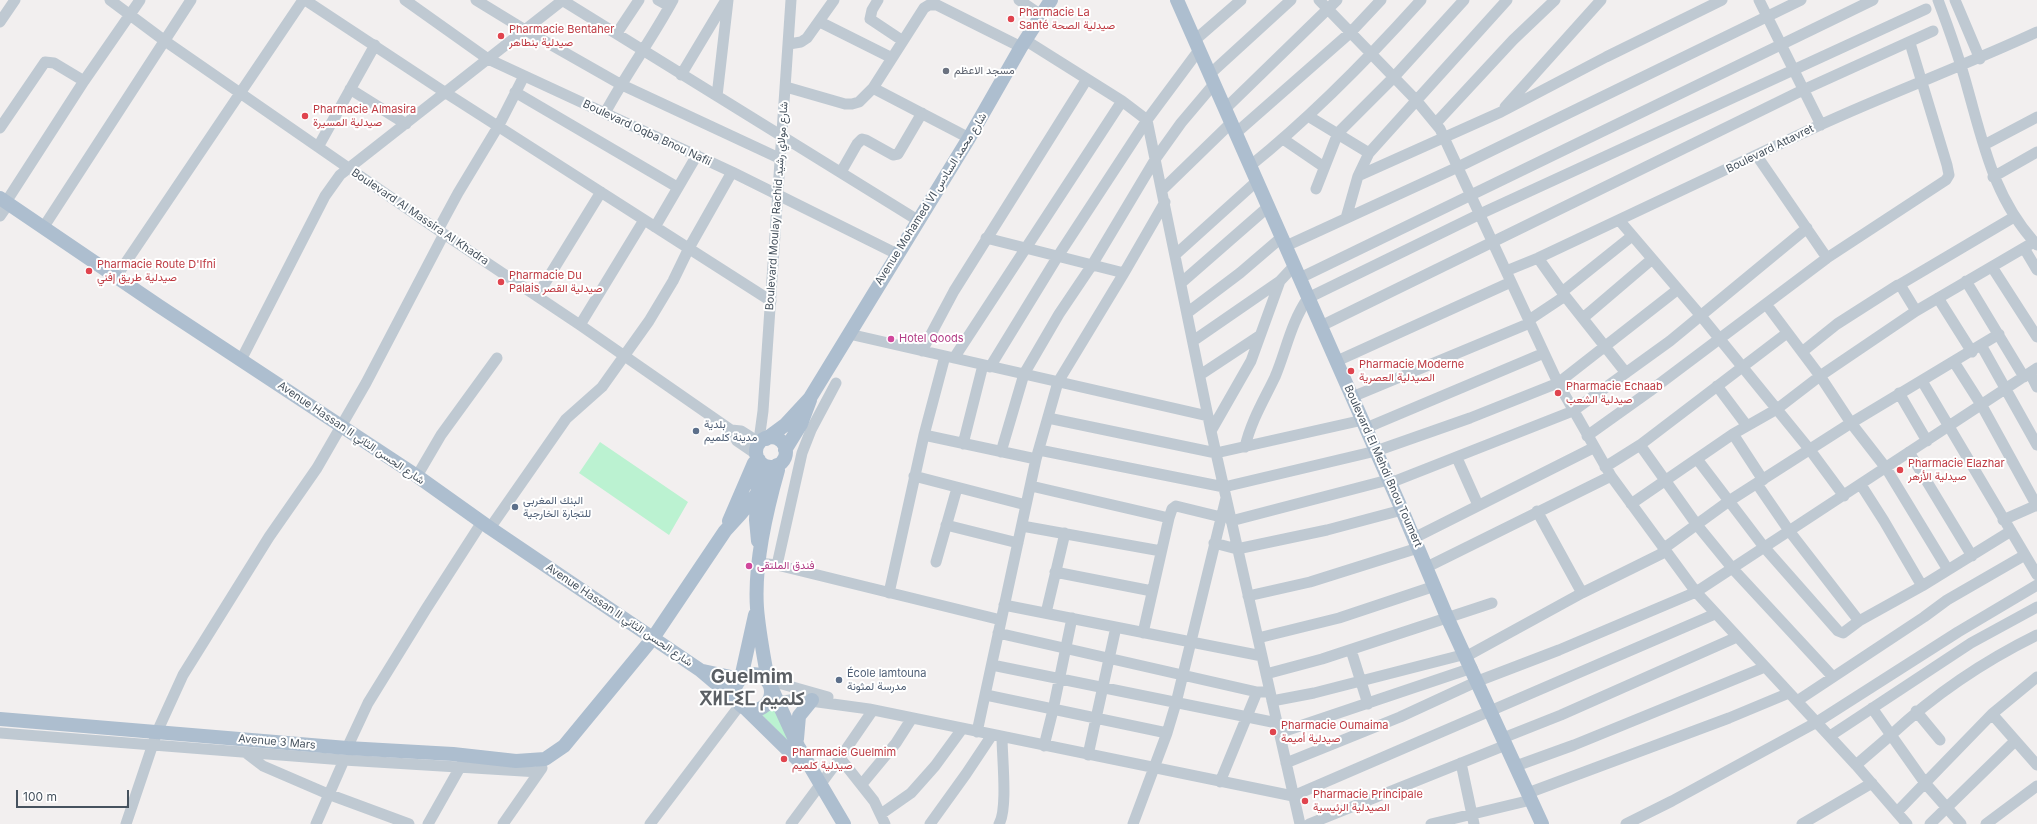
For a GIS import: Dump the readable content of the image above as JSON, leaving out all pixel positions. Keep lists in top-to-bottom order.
{
  "streets": {
    "main road": [
      "Avenue Mohamed VI شارع محمد السادس",
      "Avenue Hassan II شارع الحسن الثاني",
      "Boulevard El Mehdi Bnou Toumert",
      "Avenue 3 Mars"
    ],
    "street": [
      "Boulevard Oqba Bnou Nafii",
      "Boulevard Attavret",
      "Boulevard Moulay Rachid شارع مولاي رشيد",
      "Boulevard Al Massira Al Khadra"
    ]
  },
  "crossings": [
    ["Boulevard Oqba Bnou Nafii", "Avenue Mohamed VI شارع محمد السادس"],
    ["Boulevard Oqba Bnou Nafii", "Boulevard Moulay Rachid شارع مولاي رشيد"],
    ["Avenue Mohamed VI شارع محمد السادس", "Boulevard Moulay Rachid شارع مولاي رشيد"],
    ["Avenue Mohamed VI شارع محمد السادس", "Boulevard Al Massira Al Khadra"],
    ["Boulevard Moulay Rachid شارع مولاي رشيد", "Boulevard Al Massira Al Khadra"]
  ],
  "districts": ["Guelmim ⴳⵍⵎⵉⵎ كلميم"],
  "places": [
    "Pharmacie La Santé صيدلية الصحة",
    "Pharmacie Bentaher صيدلية بنطاهر",
    "مسجد الاعظم",
    "Pharmacie Almasira صيدلية المسيرة",
    "Pharmacie Route D'Ifni صيدلية طريق إفني",
    "Pharmacie Du Palais صيدلية القصر",
    "Hotel Qoods",
    "Pharmacie Moderne الصيدلية العصرية",
    "Pharmacie Echaab صيدلية الشعب",
    "بلدية مدينة كلميم",
    "Pharmacie Elazhar صيدلية الأزهر",
    "البنك المغربي للتجارة الخارجية",
    "فندق الملتقى",
    "École lamtouna مدرسة لمثونة",
    "Pharmacie Oumaima صيدلية أميمة",
    "Pharmacie Guelmim صيدلية كلميم",
    "Pharmacie Principale الصيدلية الرئيسية"
  ],
  "scale_bar": "100 m"
}
